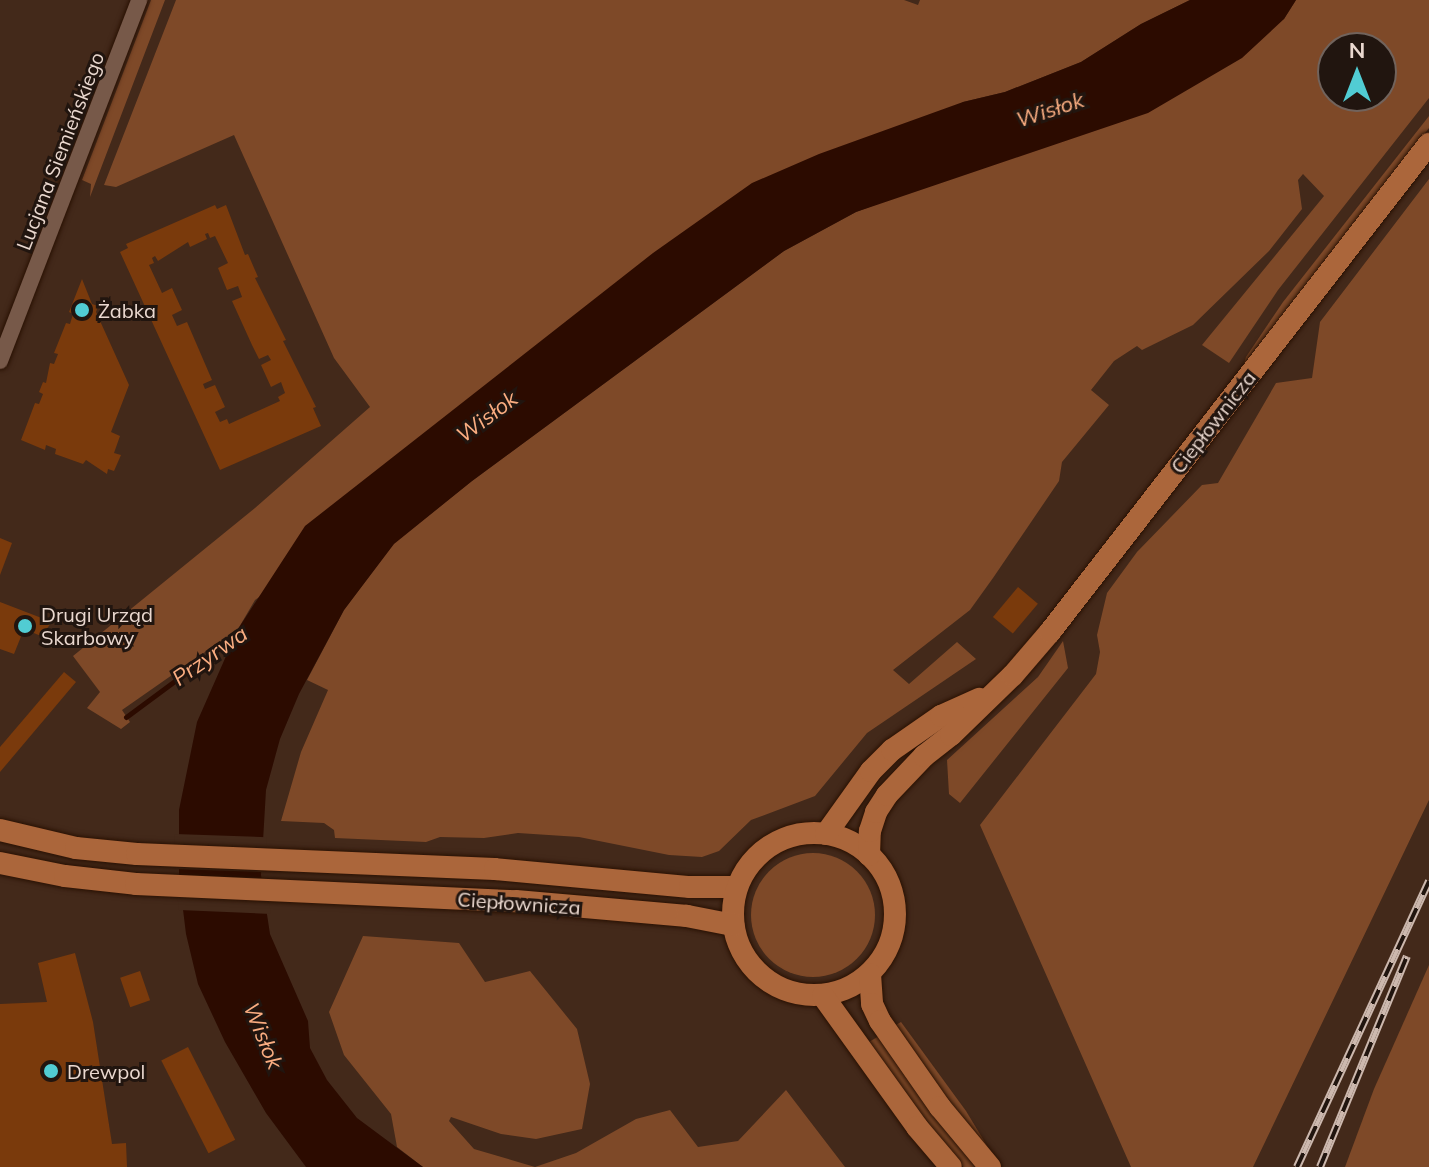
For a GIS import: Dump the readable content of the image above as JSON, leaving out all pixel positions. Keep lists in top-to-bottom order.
{
  "streets": {
    "main road": ["Ciepłownicza"],
    "street": ["Lucjana Siemieńskiego"]
  },
  "water": ["Wisłok", "Przyrwa"],
  "places": ["Żabka", "Drugi Urząd Skarbowy", "Drewpol"],
  "north": "top"
}
